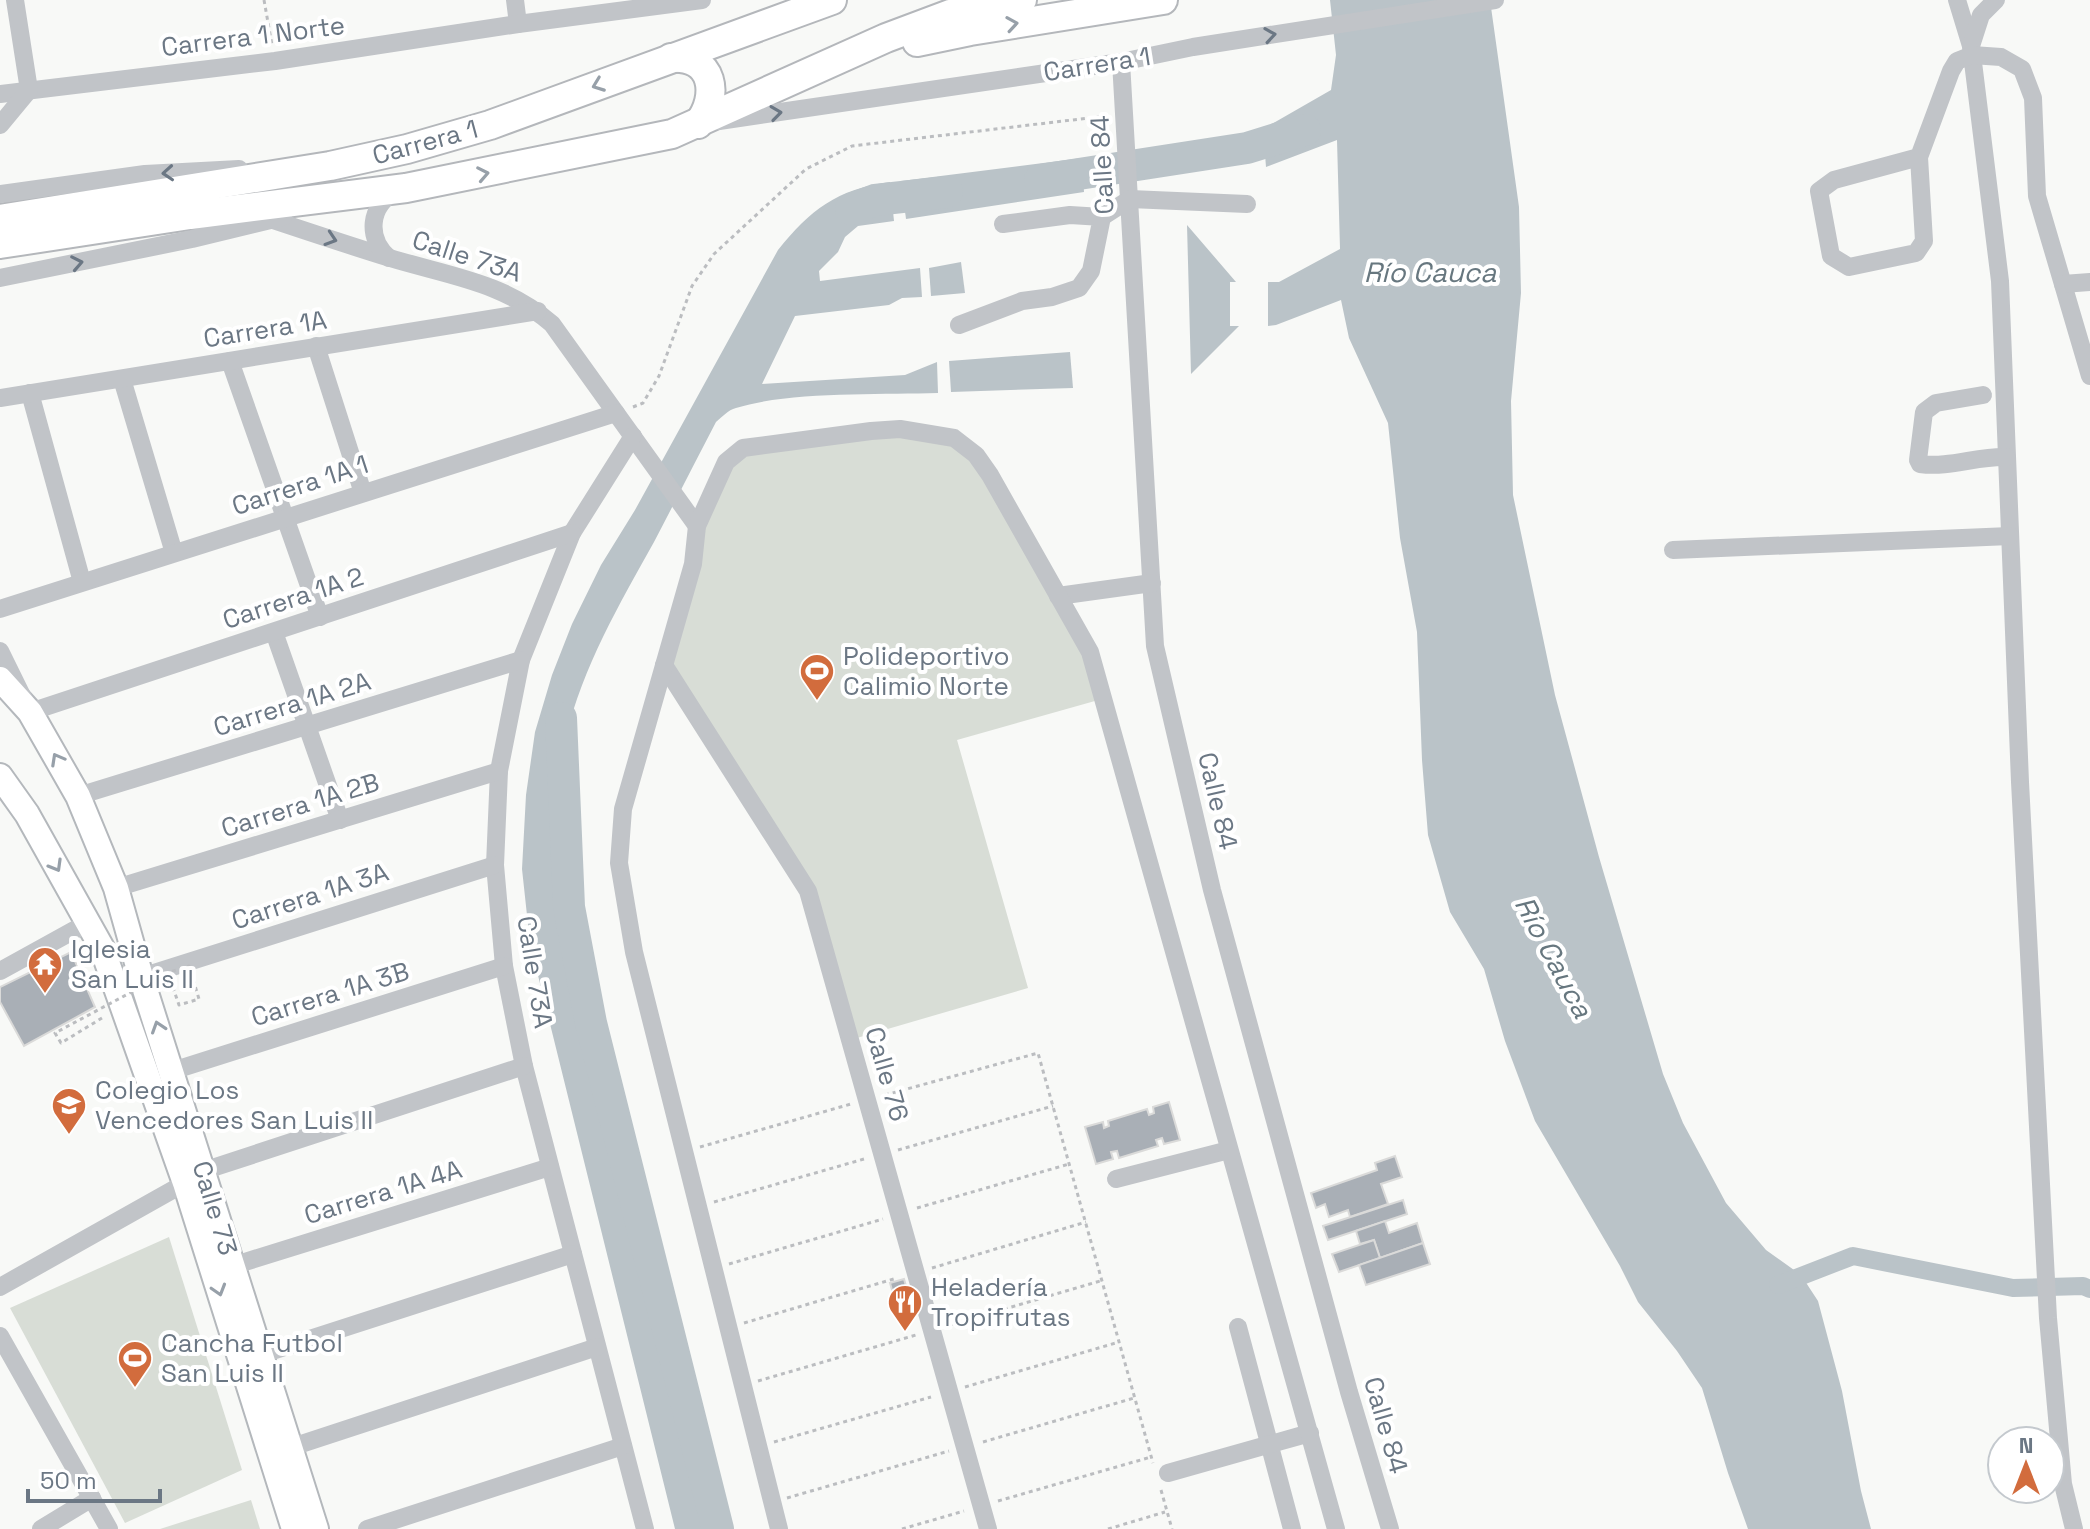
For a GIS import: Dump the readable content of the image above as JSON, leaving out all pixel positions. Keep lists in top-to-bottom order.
{
  "streets": {
    "highway": ["Carrera 1"],
    "main road": ["Calle 73"],
    "street": [
      "Carrera 1 Norte",
      "Calle 84",
      "Calle 73A",
      "Carrera 1A",
      "Carrera 1A 1",
      "Carrera 1A 2",
      "Carrera 1A 2A",
      "Carrera 1A 2B",
      "Carrera 1A 3A",
      "Carrera 1A 3B",
      "Calle 76",
      "Carrera 1A 4A"
    ]
  },
  "crossings": [
    ["Carrera 1", "Calle 84"],
    ["Calle 73A", "Carrera 1A"],
    ["Calle 73A", "Carrera 1A 1"],
    ["Calle 73A", "Carrera 1A 2"],
    ["Calle 73A", "Carrera 1A 2A"],
    ["Calle 73A", "Carrera 1A 2B"],
    ["Calle 73A", "Carrera 1A 3A"],
    ["Calle 73A", "Carrera 1A 3B"],
    ["Calle 73A", "Carrera 1A 4A"],
    ["Carrera 1A 2", "Calle 73"],
    ["Carrera 1A 2A", "Calle 73"],
    ["Carrera 1A 2B", "Calle 73"],
    ["Carrera 1A 3A", "Calle 73"],
    ["Carrera 1A 3B", "Calle 73"],
    ["Carrera 1A 4A", "Calle 73"]
  ],
  "water": ["Río Cauca"],
  "places": {
    "sports": ["Polideportivo Calimio Norte", "Cancha Futbol San Luis II"],
    "temple": ["Iglesia San Luis II"],
    "school or university": ["Colegio Los Vencedores San Luis II"],
    "restaurant": ["Heladería Tropifrutas"]
  },
  "scale_bar": "50 m",
  "north": "top"
}
